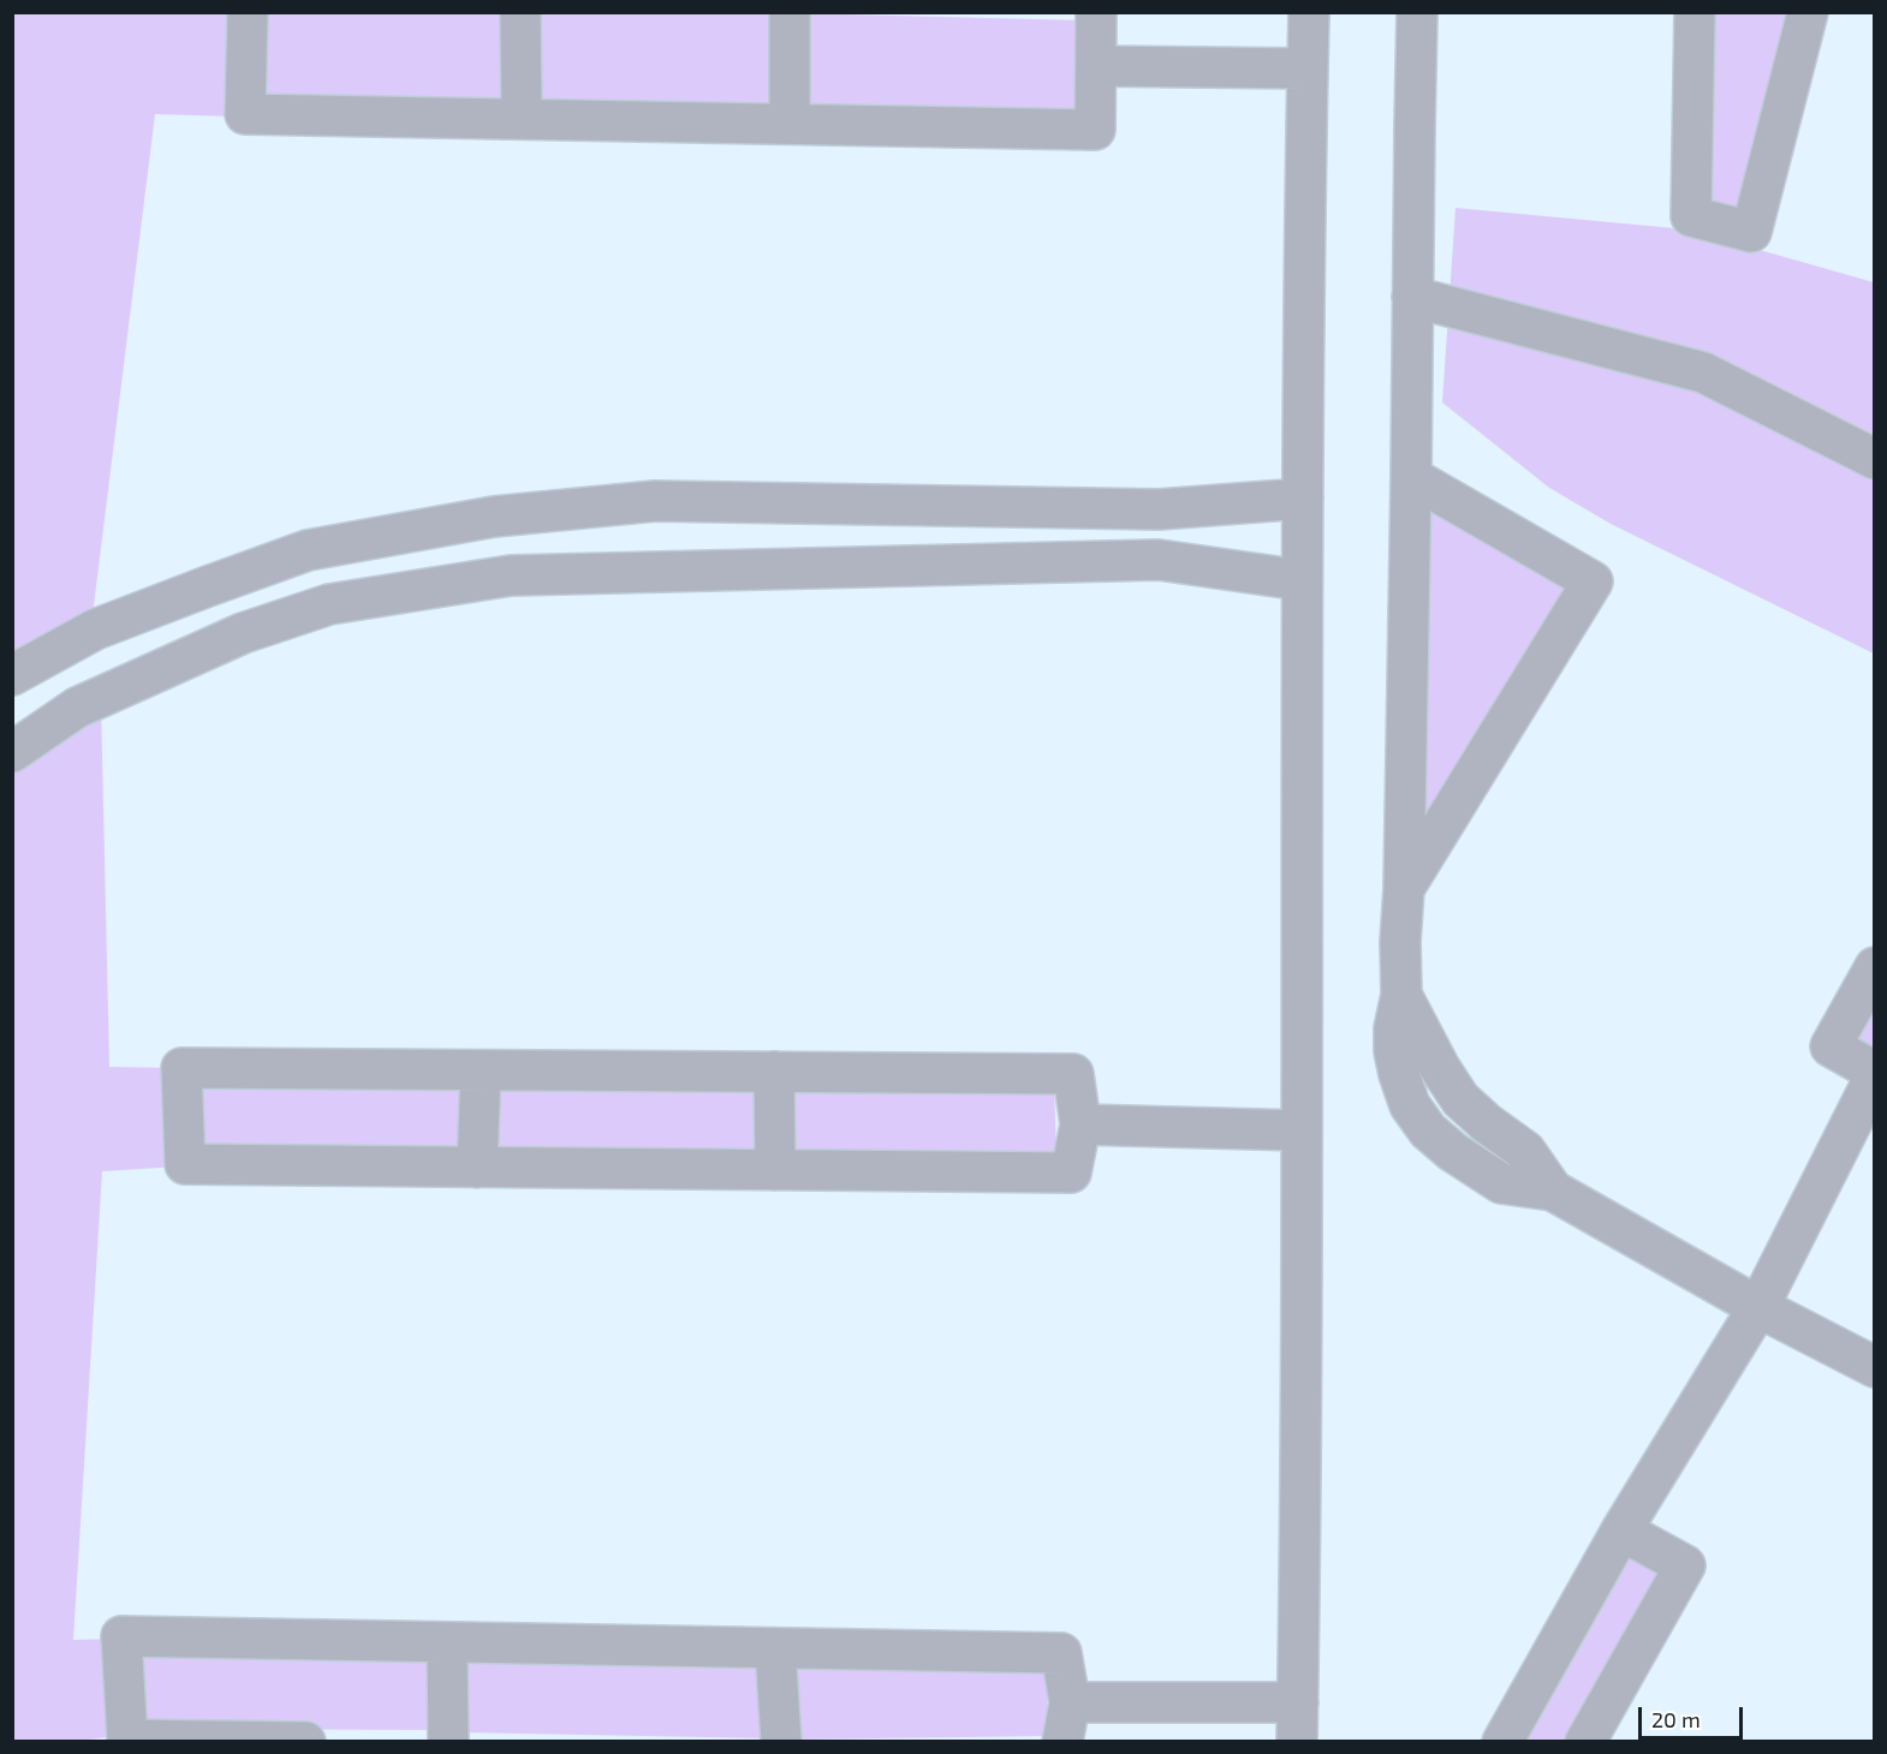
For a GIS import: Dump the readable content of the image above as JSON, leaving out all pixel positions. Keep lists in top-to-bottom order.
{
  "scale_bar": "20 m"
}
